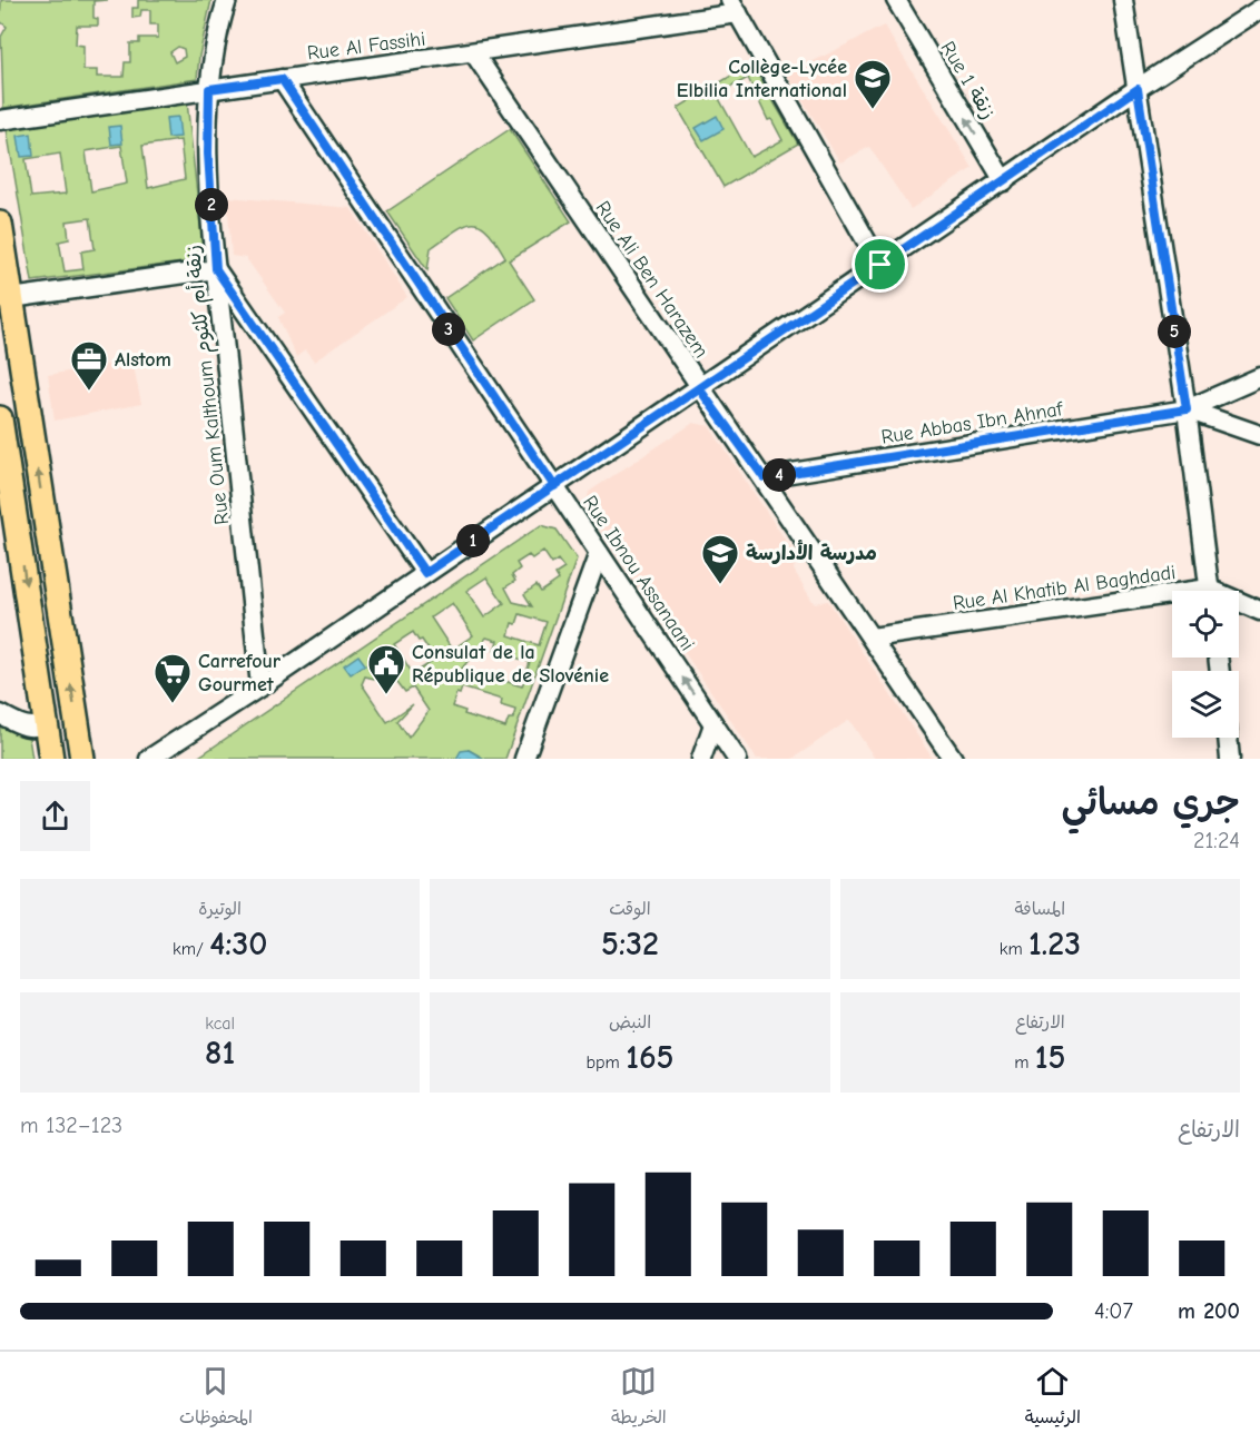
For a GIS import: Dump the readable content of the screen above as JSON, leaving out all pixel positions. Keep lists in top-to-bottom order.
{
  "streets": {
    "street": [
      "Rue Al Fassihi",
      "Rue 1 زنقة",
      "Rue Ali Ben Harazem",
      "Rue Oum Kalthoum زنقة أم كلثوم",
      "Rue Abbas Ibn Ahnaf",
      "Rue Ibnou Assanaani",
      "Rue Al Khatib Al Baghdadi"
    ]
  },
  "crossings": [
    ["Rue Al Fassihi", "Rue Ali Ben Harazem"],
    ["Rue Al Fassihi", "Rue Oum Kalthoum زنقة أم كلثوم"],
    ["Rue Al Fassihi", "Rue Ibnou Assanaani"],
    ["Rue Ali Ben Harazem", "Rue Abbas Ibn Ahnaf"],
    ["Rue Ali Ben Harazem", "Rue Al Khatib Al Baghdadi"]
  ],
  "places": {
    "school or university": ["Collège-Lycée Elbilia International", "مدرسة الأدارسة"],
    "office": ["Alstom"],
    "public building": ["Consulat de la République de Slovénie"],
    "supermarket": ["Carrefour Gourmet"]
  },
  "page": {
    "pins": [
      "2",
      "3",
      "5",
      "4",
      "1"
    ],
    "heading": ["جري مسائي", "21:24"],
    "stats": [
      ["المسافة", "1.23 km"],
      ["الوقت", "5:32"],
      ["الوتيرة", "4:30 /km"],
      ["الارتفاع", "15 m"],
      ["النبض", "165 bpm"],
      ["kcal", "81"]
    ],
    "chart": ["الارتفاع", "123–132 m"],
    "list": [
      {
        "name": "200 m",
        "note": "4:07"
      }
    ],
    "tabs": ["الرئيسية", "الخريطة", "المحفوظات"]
  }
}
